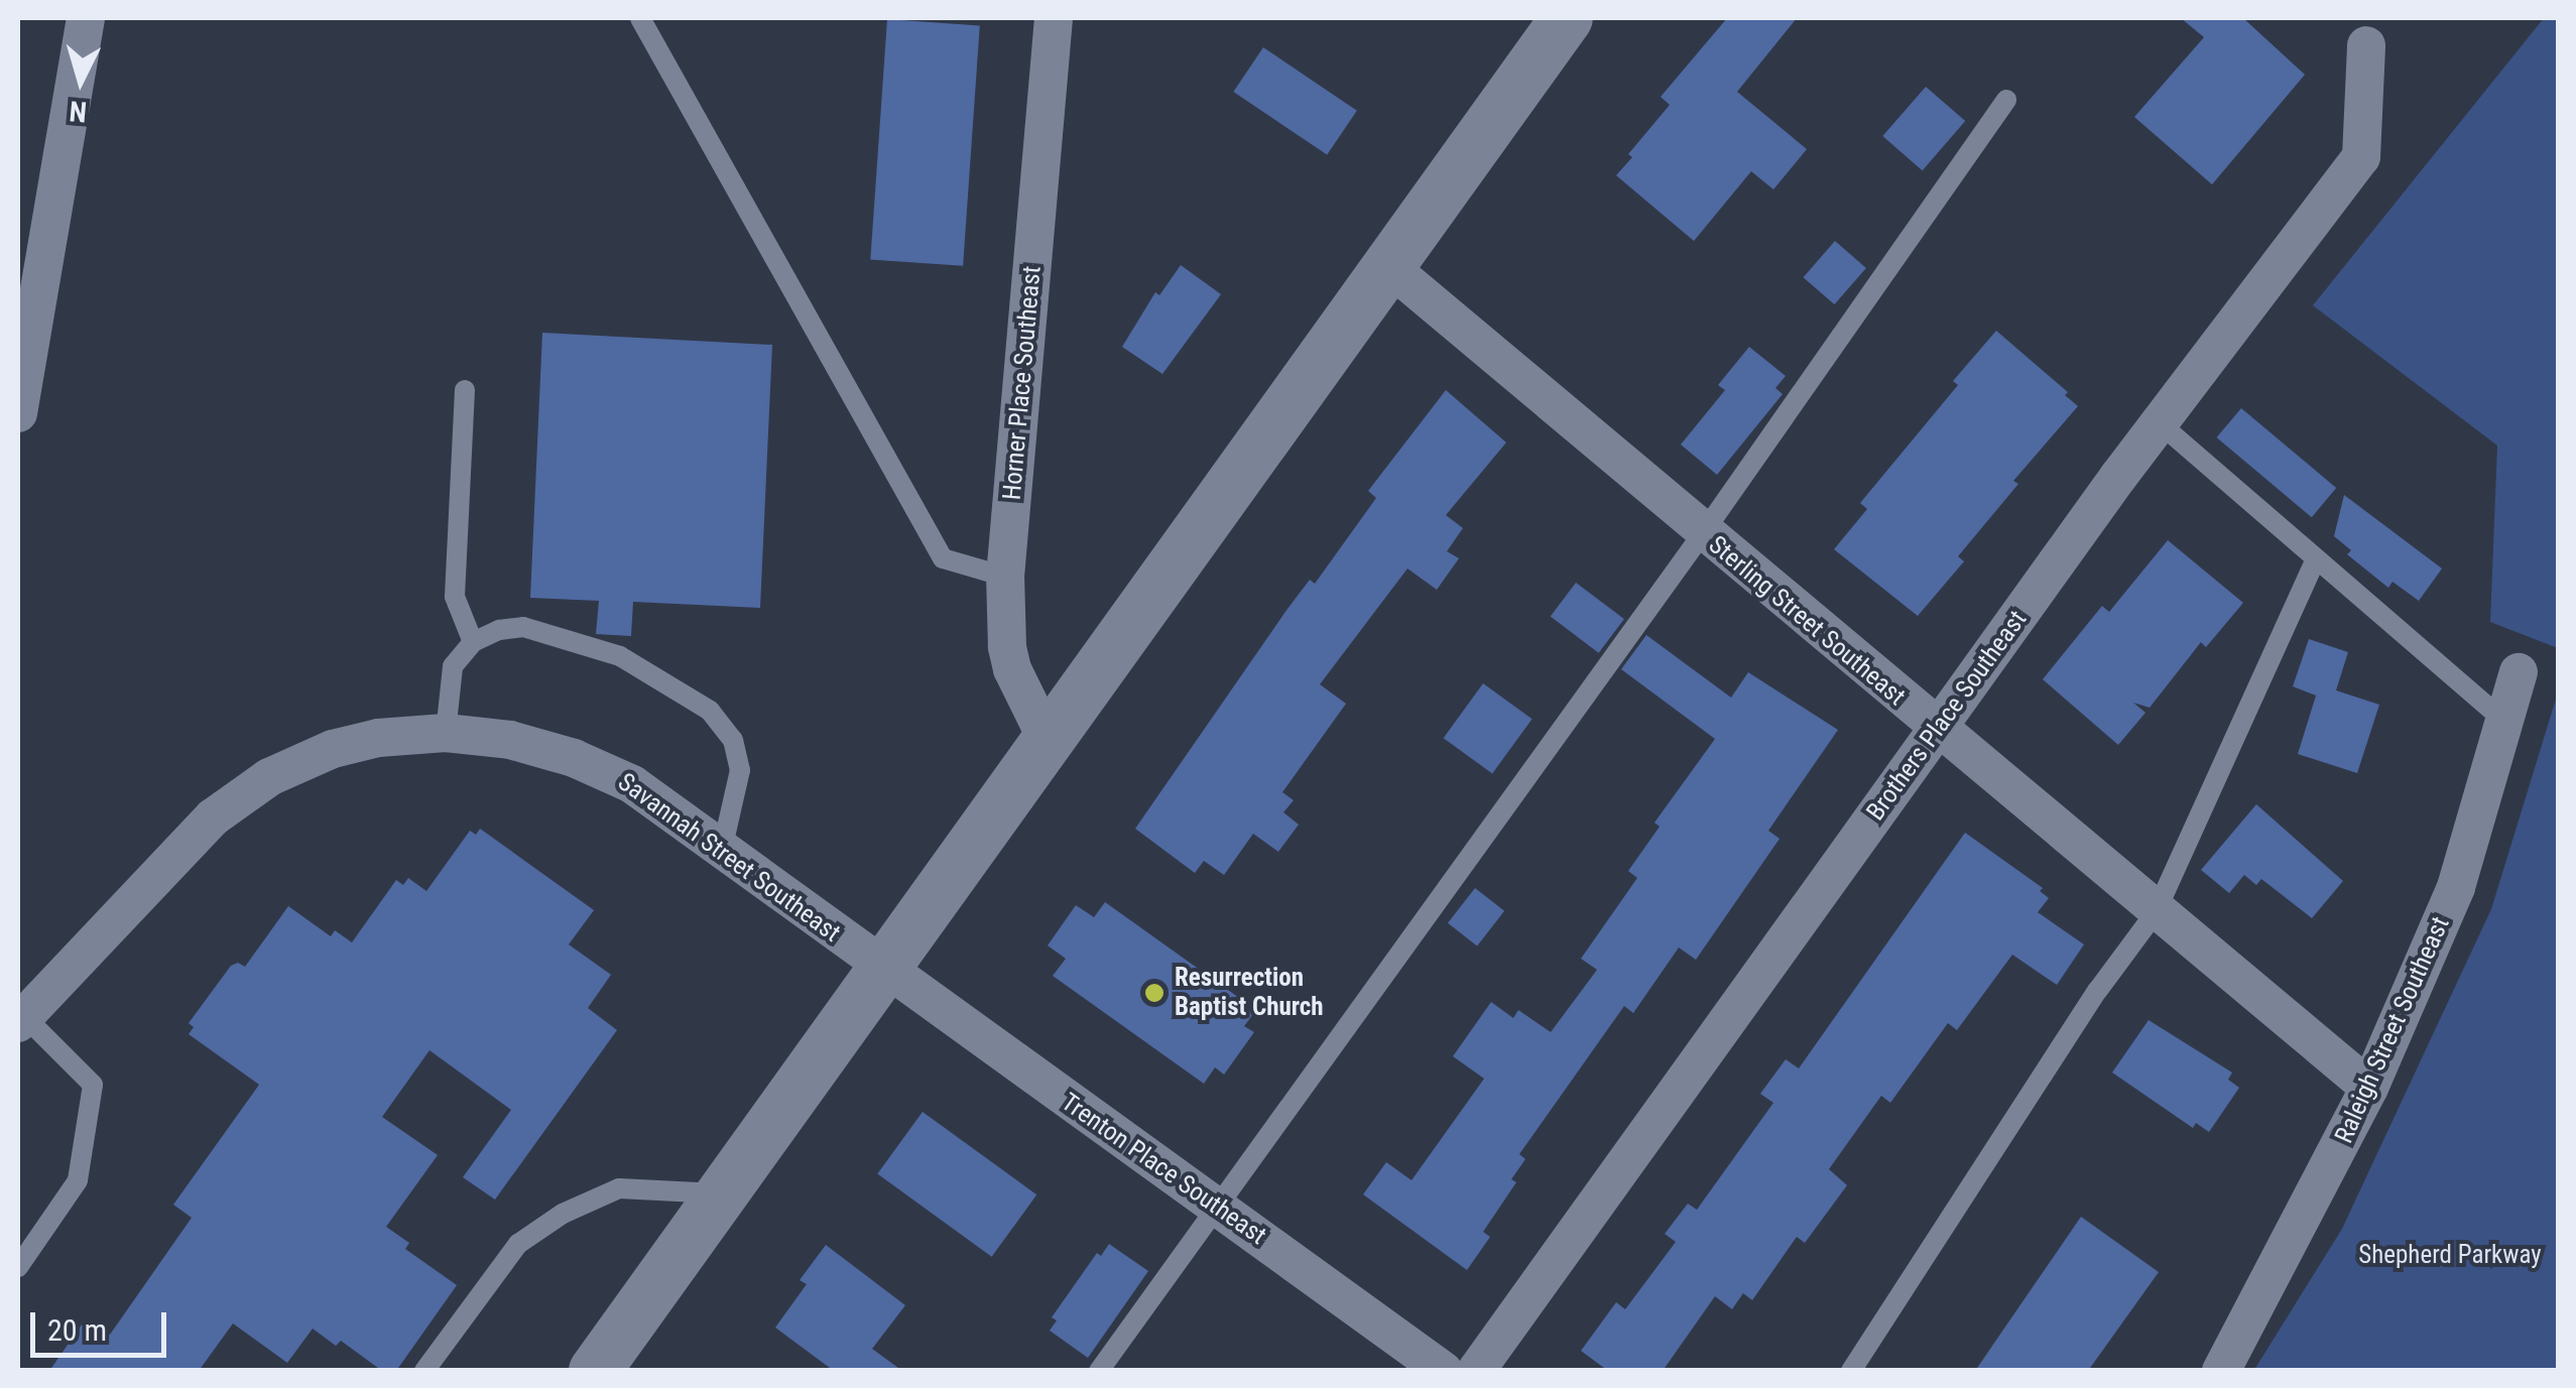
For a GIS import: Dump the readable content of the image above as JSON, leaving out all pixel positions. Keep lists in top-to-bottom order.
{
  "streets": {
    "street": [
      "Horner Place Southeast",
      "Sterling Street Southeast",
      "Brothers Place Southeast",
      "Savannah Street Southeast",
      "Raleigh Street Southeast",
      "Trenton Place Southeast"
    ]
  },
  "crossings": [
    ["Sterling Street Southeast", "Brothers Place Southeast"],
    ["Sterling Street Southeast", "Raleigh Street Southeast"],
    ["Savannah Street Southeast", "Trenton Place Southeast"]
  ],
  "parks": ["Shepherd Parkway"],
  "places": ["Resurrection Baptist Church"],
  "scale_bar": "20 m",
  "north": "bottom"
}
